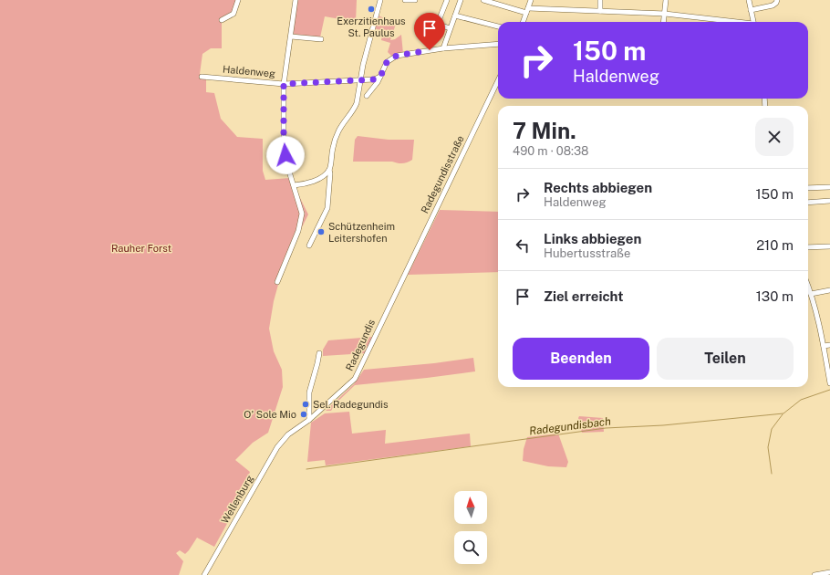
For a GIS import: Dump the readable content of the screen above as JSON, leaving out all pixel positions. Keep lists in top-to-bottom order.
{
  "streets": {
    "street": [
      "Haldenweg",
      "Radegundisstraße",
      "Radegundis",
      "Wellenburg"
    ]
  },
  "crossings": [
    ["Radegundisstraße", "Radegundis"],
    ["Radegundis", "Wellenburg"]
  ],
  "water": ["Radegundisbach"],
  "parks": ["Rauher Forst"],
  "places": [
    "Exerzitienhaus St. Paulus",
    "Schützenheim Leitershofen",
    "Sel. Radegundis",
    "O' Sole Mio"
  ],
  "north": "top",
  "page": {
    "turn": ["150 m", "Haldenweg"],
    "heading": ["7 Min.", "490 m · 08:38"],
    "list": [
      {
        "name": "Rechts abbiegen",
        "note": "Haldenweg",
        "value": "150 m"
      },
      {
        "name": "Links abbiegen",
        "note": "Hubertusstraße",
        "value": "210 m"
      },
      {
        "name": "Ziel erreicht",
        "value": "130 m"
      }
    ],
    "buttons": ["Beenden", "Teilen"]
  }
}
